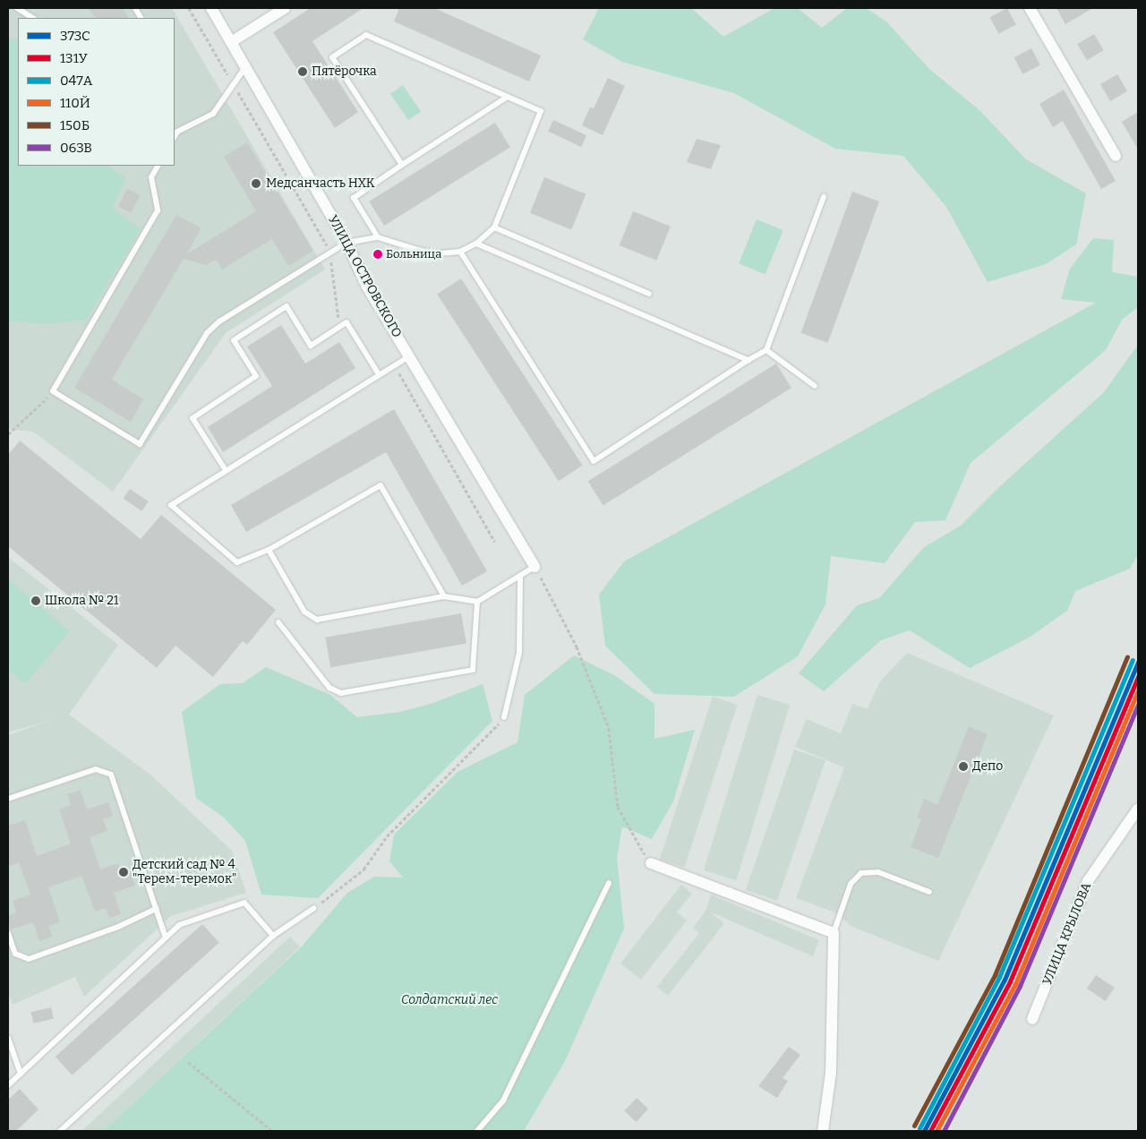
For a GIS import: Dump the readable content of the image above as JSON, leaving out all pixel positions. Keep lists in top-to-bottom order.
{
  "streets": {
    "street": ["УЛИЦА ОСТРОВСКОГО", "УЛИЦА КРЫЛОВА"]
  },
  "parks": ["Солдатский лес"],
  "places": [
    "Пятёрочка",
    "Медсанчасть НХК",
    "Больница",
    "Школа № 21",
    "Депо",
    "Детский сад № 4 \"Терем-теремок\""
  ],
  "lines": [
    "transit line 150Б",
    "transit line 047А",
    "transit line 373C",
    "transit line 131У",
    "transit line 110Й",
    "transit line 063В"
  ],
  "legend": [
    "373C",
    "131У",
    "047А",
    "110Й",
    "150Б",
    "063В"
  ]
}
